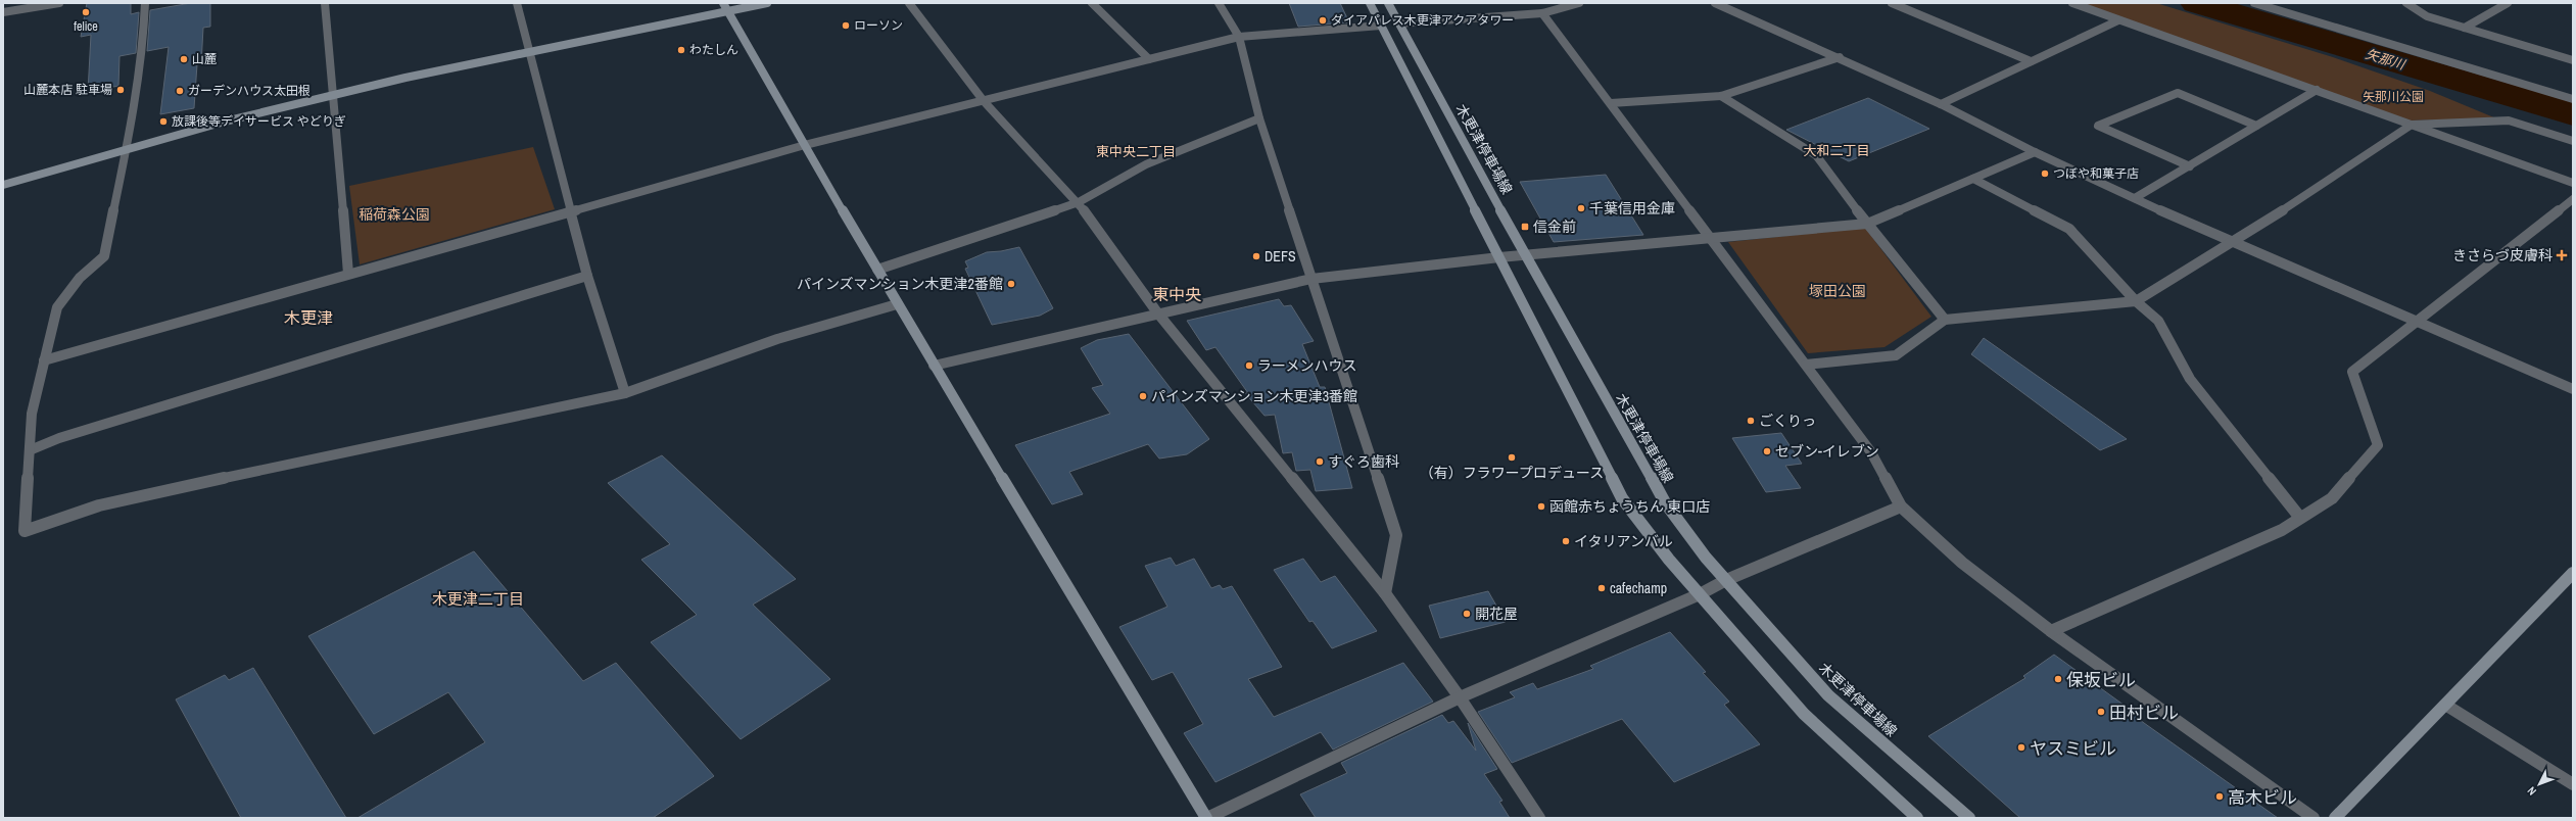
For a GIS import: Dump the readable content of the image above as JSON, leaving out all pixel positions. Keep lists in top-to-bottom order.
{
  "streets": {
    "street": ["木更津停車場線"]
  },
  "districts": [
    "大和二丁目",
    "東中央二丁目",
    "東中央",
    "木更津",
    "木更津二丁目"
  ],
  "water": ["矢那川"],
  "parks": ["矢那川公園", "稲荷森公園", "塚田公園"],
  "places": {
    "other": [
      "felice",
      "ダイアパレス木更津アクアタワー",
      "ローソン",
      "わたしん",
      "山麓",
      "山麓本店 駐車場",
      "ガーデンハウス太田根",
      "放課後等デイサービス やどりぎ",
      "つぼや和菓子店",
      "千葉信用金庫",
      "DEFS",
      "パインズマンション木更津2番館",
      "ラーメンハウス",
      "パインズマンション木更津3番館",
      "ごくりっ",
      "セブン-イレブン",
      "（有）フラワープロデュース",
      "すぐろ歯科",
      "函館赤ちょうちん 東口店",
      "イタリアンバル",
      "cafechamp",
      "開花屋",
      "保坂ビル",
      "田村ビル",
      "ヤスミビル",
      "高木ビル"
    ],
    "transit": ["信金前"],
    "health": ["きさらづ皮膚科"]
  },
  "north": "bottom left"
}
